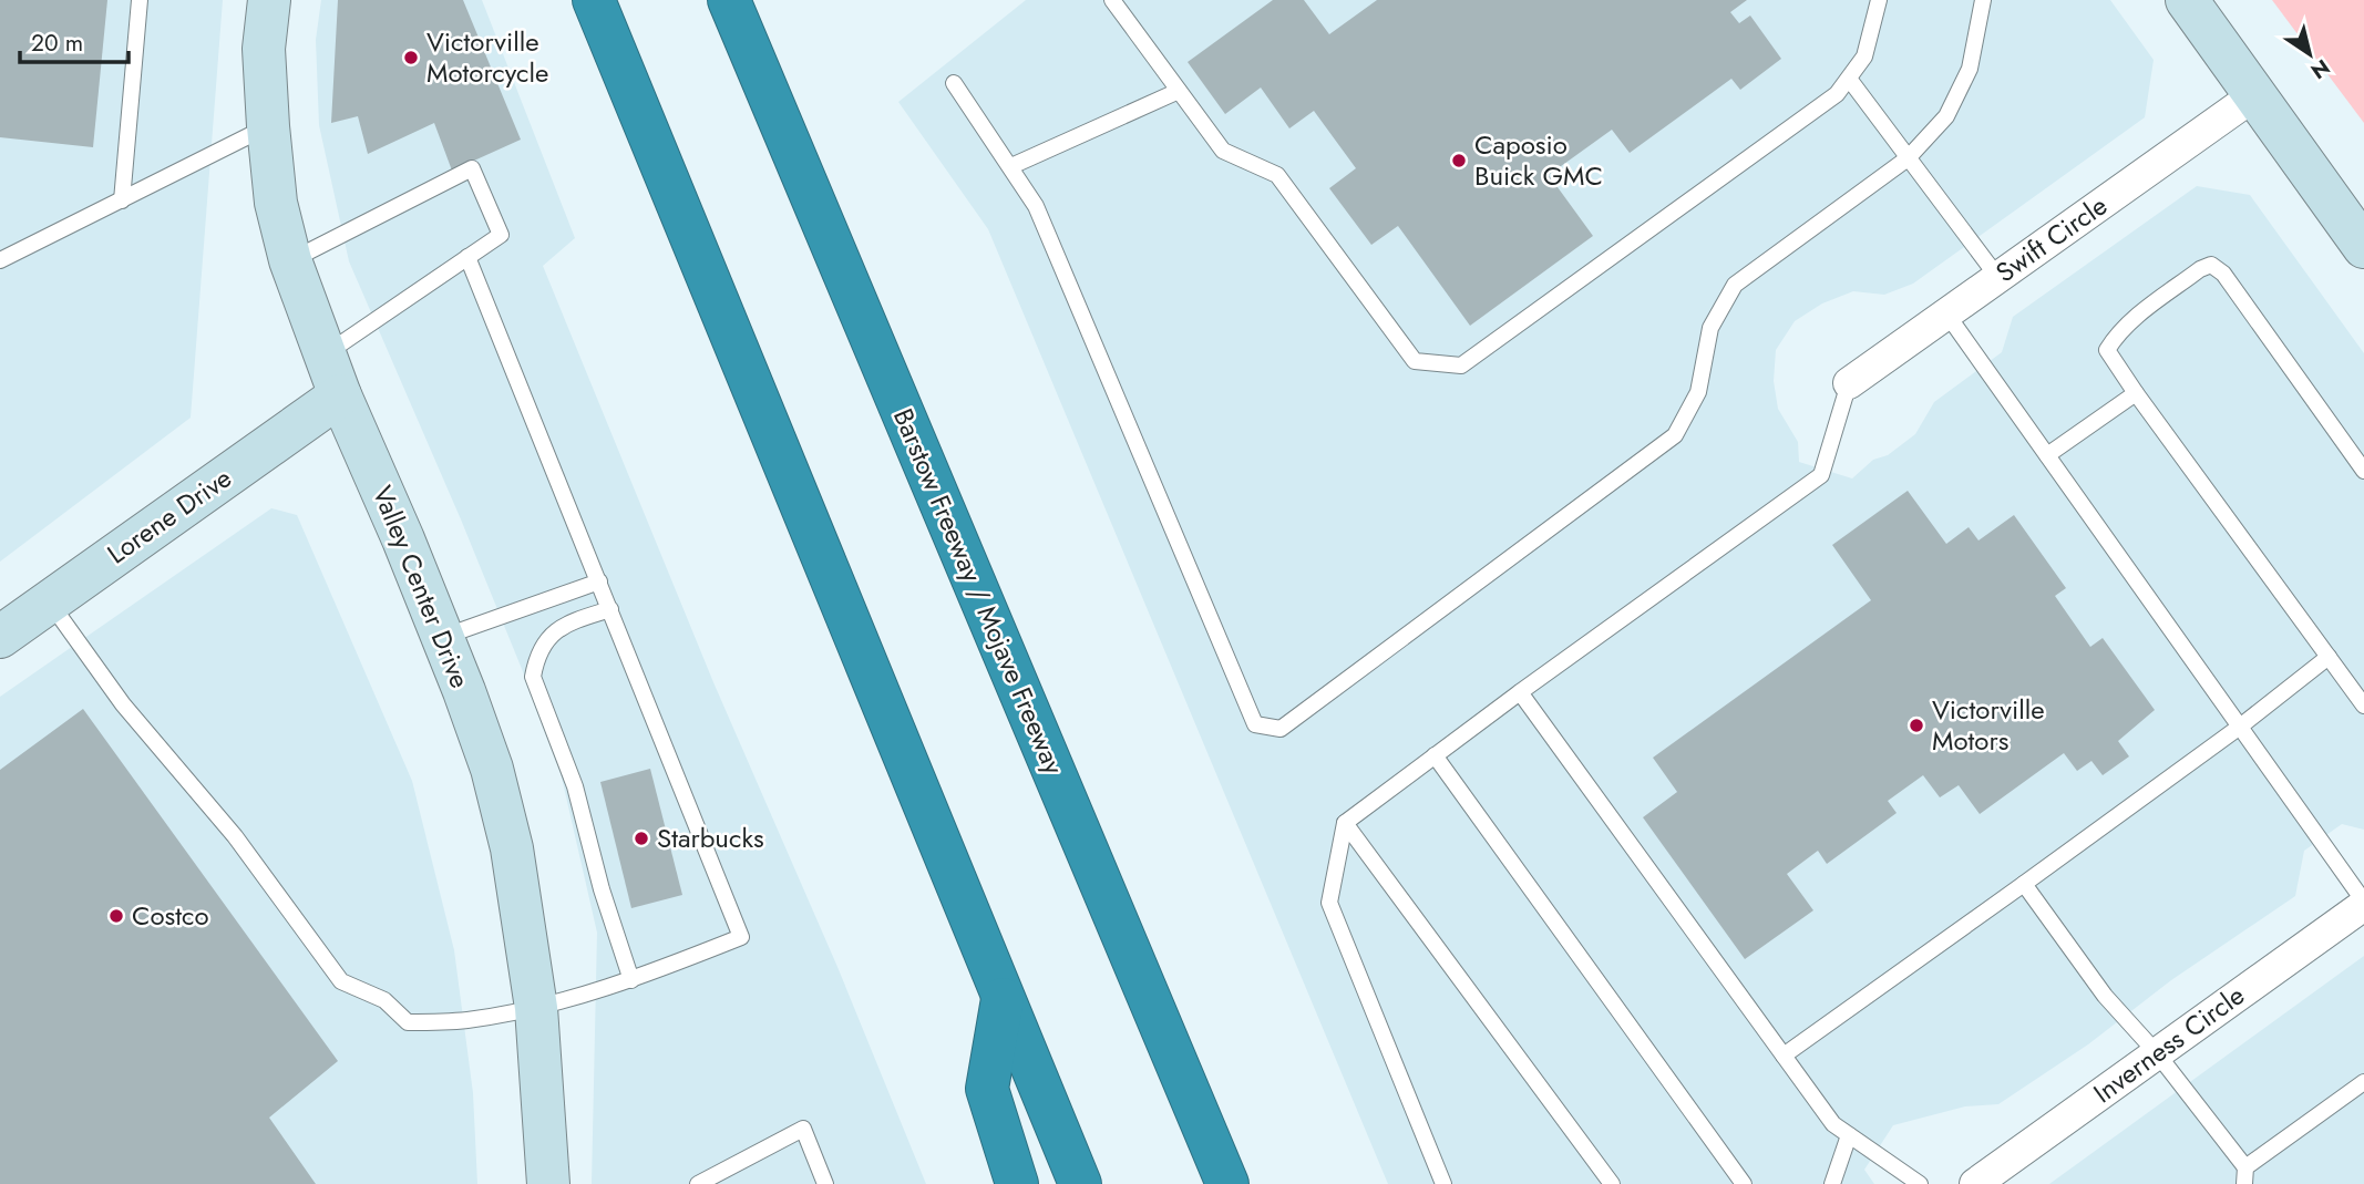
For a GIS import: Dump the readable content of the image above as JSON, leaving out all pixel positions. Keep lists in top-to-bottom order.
{
  "streets": {
    "highway": ["Barstow Freeway / Mojave Freeway"],
    "street": [
      "Swift Circle",
      "Lorene Drive",
      "Valley Center Drive",
      "Inverness Circle"
    ]
  },
  "crossings": [
    ["Lorene Drive", "Valley Center Drive"]
  ],
  "places": [
    "Victorville Motorcycle",
    "Caposio Buick GMC",
    "Victorville Motors",
    "Starbucks",
    "Costco"
  ],
  "scale_bar": "20 m",
  "north": "bottom right"
}
